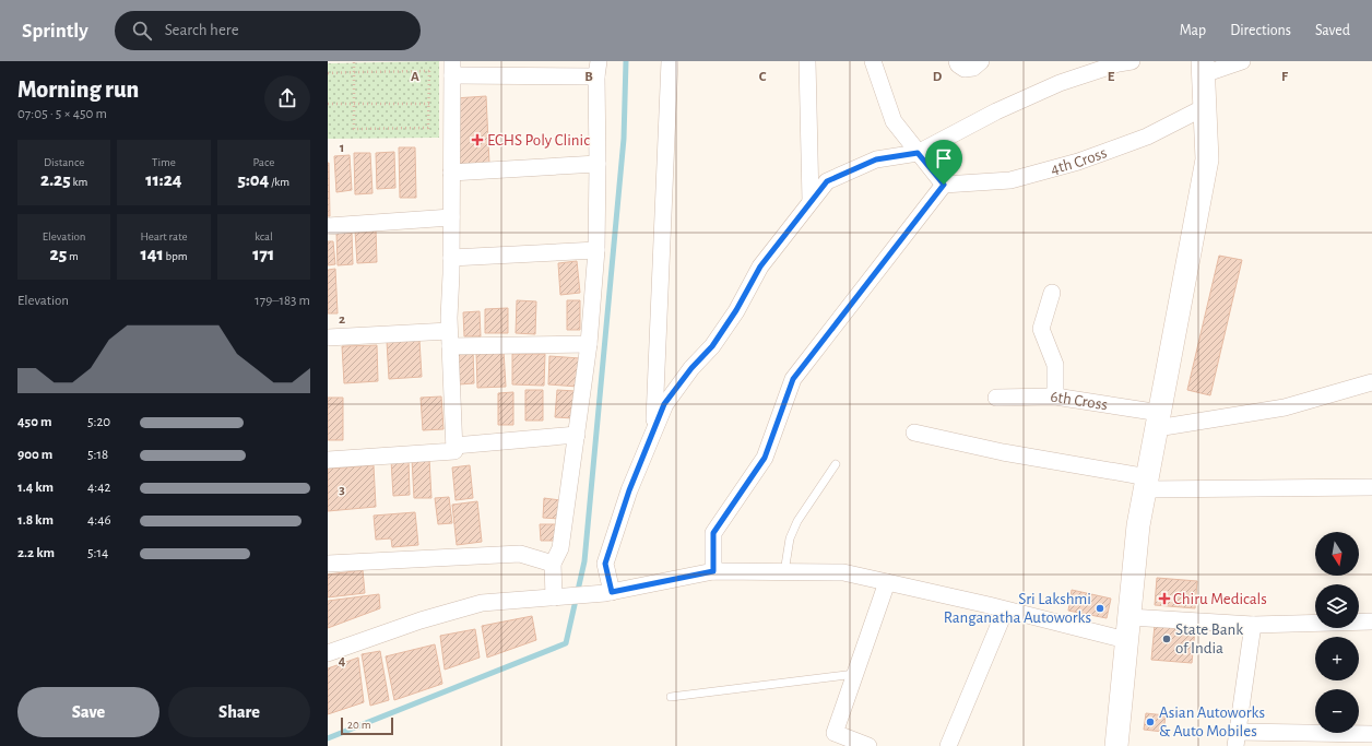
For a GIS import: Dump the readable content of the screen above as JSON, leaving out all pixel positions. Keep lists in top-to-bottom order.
{
  "streets": {
    "street": ["4th Cross", "6th Cross"]
  },
  "places": {
    "health": ["ECHS Poly Clinic", "Chiru Medicals"],
    "other": ["Sri Lakshmi Ranganatha Autoworks", "State Bank of India", "Asian Autoworks & Auto Mobiles"]
  },
  "scale_bar": "20 m",
  "north": "bottom",
  "page": {
    "header": "Sprintly",
    "search": "Search here",
    "nav": ["Map", "Directions", "Saved"],
    "heading": ["Morning run", "07:05 · 5 × 450 m"],
    "stats": [
      ["Distance", "2.25 km"],
      ["Time", "11:24"],
      ["Pace", "5:04 /km"],
      ["Elevation", "25 m"],
      ["Heart rate", "141 bpm"],
      ["kcal", "171"]
    ],
    "chart": ["Elevation", "179–183 m"],
    "list": [
      {
        "name": "450 m",
        "note": "5:20"
      },
      {
        "name": "900 m",
        "note": "5:18"
      },
      {
        "name": "1.4 km",
        "note": "4:42"
      },
      {
        "name": "1.8 km",
        "note": "4:46"
      },
      {
        "name": "2.2 km",
        "note": "5:14"
      }
    ],
    "map_buttons": ["+", "−"],
    "buttons": ["Save", "Share"],
    "scale": "20 m"
  },
  "grid": {
    "columns": [
      "A",
      "B",
      "C",
      "D",
      "E",
      "F"
    ],
    "rows": [
      "1",
      "2",
      "3",
      "4"
    ]
  }
}
